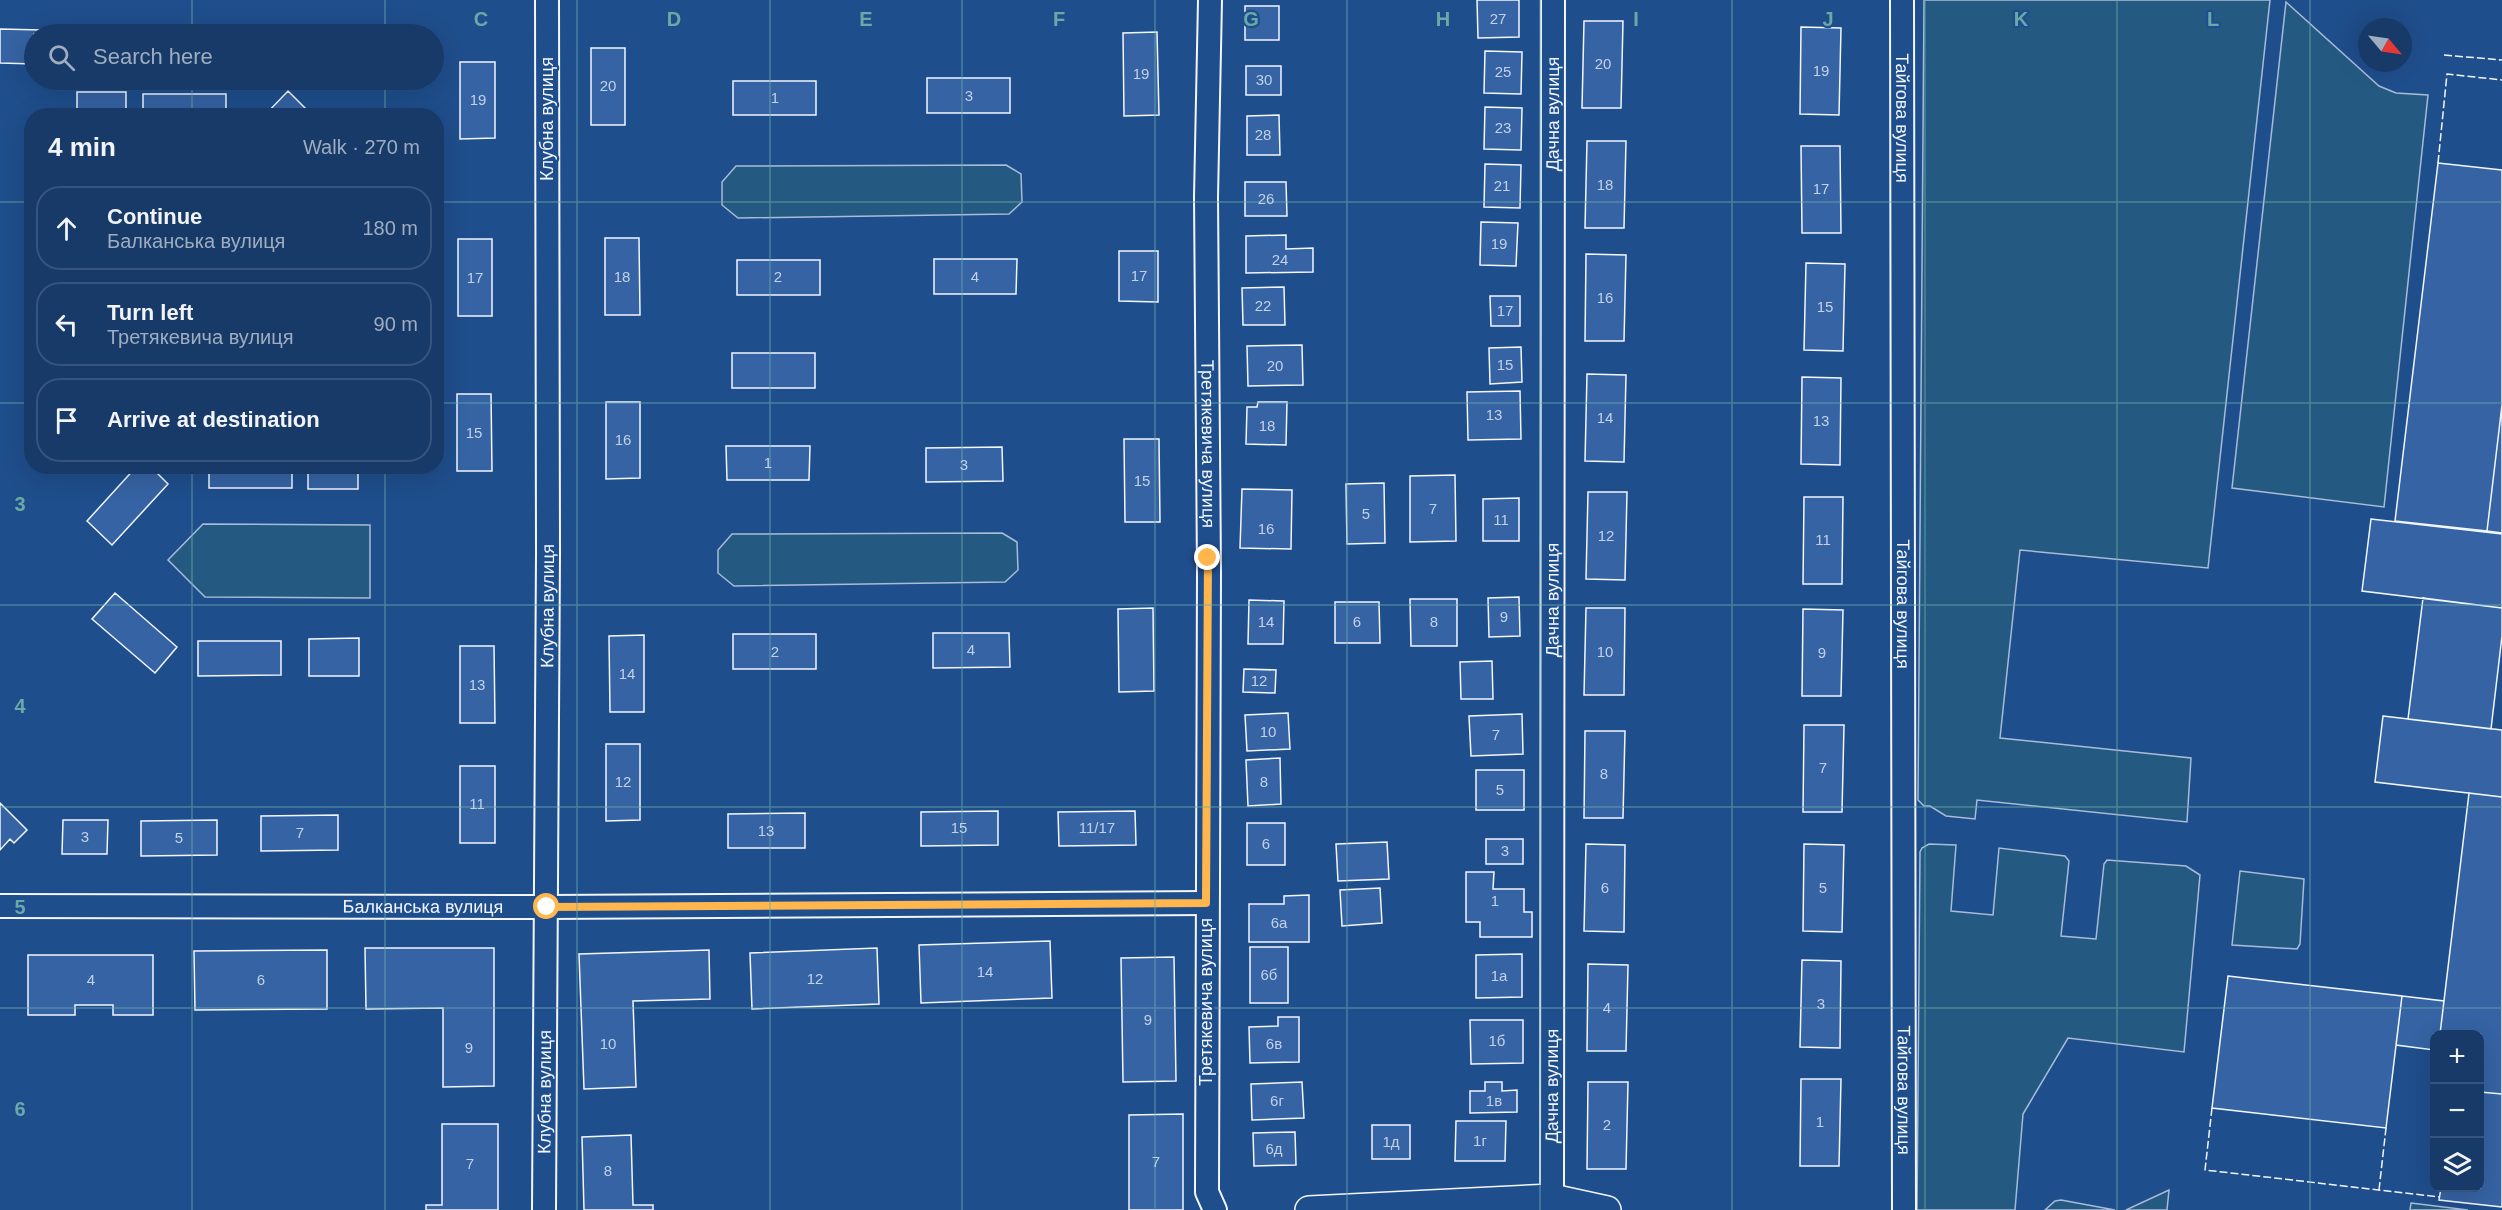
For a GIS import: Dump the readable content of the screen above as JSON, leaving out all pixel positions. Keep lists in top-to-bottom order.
{
  "streets": {
    "street": [
      "Дачна вулиця",
      "Клубна вулиця",
      "Тайгова вулиця",
      "Третякевича вулиця",
      "Балканська вулиця"
    ]
  },
  "crossings": [
    ["Клубна вулиця", "Балканська вулиця"],
    ["Третякевича вулиця", "Балканська вулиця"]
  ],
  "house_numbers": [
    "27",
    "20",
    "19",
    "25",
    "19",
    "30",
    "20",
    "3",
    "1",
    "19",
    "23",
    "28",
    "18",
    "21",
    "17",
    "26",
    "19",
    "24",
    "17",
    "18",
    "2",
    "4",
    "17",
    "16",
    "22",
    "15",
    "17",
    "15",
    "20",
    "13",
    "14",
    "13",
    "18",
    "15",
    "16",
    "1",
    "3",
    "15",
    "7",
    "5",
    "11",
    "16",
    "12",
    "11",
    "9",
    "14",
    "6",
    "8",
    "4",
    "2",
    "10",
    "9",
    "14",
    "12",
    "13",
    "10",
    "7",
    "7",
    "8",
    "12",
    "8",
    "5",
    "11",
    "15",
    "11/17",
    "13",
    "7",
    "3",
    "5",
    "6",
    "3",
    "6",
    "5",
    "1",
    "6а",
    "14",
    "6б",
    "1а",
    "12",
    "4",
    "6",
    "3",
    "4",
    "9",
    "1б",
    "10",
    "6в",
    "9",
    "6г",
    "1в",
    "1",
    "2",
    "1г",
    "1д",
    "6д",
    "7",
    "7",
    "8"
  ],
  "north": "bottom right",
  "page": {
    "search": "Search here",
    "heading": ["4 min", "Walk · 270 m"],
    "list": [
      ["Continue", "Балканська вулиця", "180 m"],
      ["Turn left", "Третякевича вулиця", "90 m"],
      "Arrive at destination"
    ],
    "map_buttons": ["+", "−"]
  },
  "grid": {
    "columns": [
      "C",
      "D",
      "E",
      "F",
      "G",
      "H",
      "I",
      "J",
      "K",
      "L"
    ],
    "rows": [
      "3",
      "4",
      "5",
      "6"
    ]
  }
}
